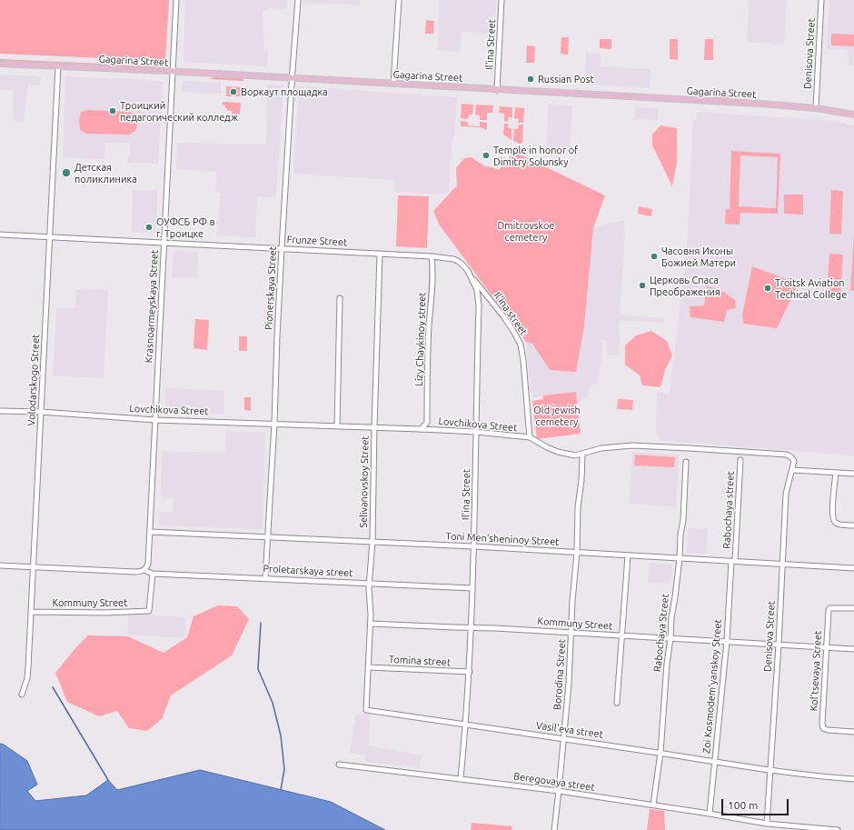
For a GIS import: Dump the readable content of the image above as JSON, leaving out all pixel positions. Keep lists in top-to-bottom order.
{
  "streets": {
    "main road": ["Gagarina Street"],
    "street": [
      "Il'ina Street",
      "Denisova Street",
      "Frunze Street",
      "Pionerskaya Street",
      "Krasnoarmeyskaya Street",
      "Il'ina street",
      "Lizy Chaykinoy street",
      "Volodarskogo Street",
      "Lovchikova Street",
      "Selivanovskoy Street",
      "Rabochaya street",
      "Toni Men'sheninoy Street",
      "Proletarskaya street",
      "Kommuny Street",
      "Rabochaya Street",
      "Tomina street",
      "Kol'tsevaya Street",
      "Borodina Street",
      "Zoi Kosmodem'yanskoy Street",
      "Vasil'eva street",
      "Beregovaya street"
    ]
  },
  "crossings": [
    ["Il'ina Street", "Gagarina Street"],
    ["Il'ina Street", "Frunze Street"],
    ["Il'ina Street", "Il'ina street"],
    ["Il'ina Street", "Lovchikova Street"],
    ["Il'ina Street", "Toni Men'sheninoy Street"],
    ["Il'ina Street", "Proletarskaya street"],
    ["Il'ina Street", "Kommuny Street"],
    ["Il'ina Street", "Tomina street"],
    ["Il'ina Street", "Vasil'eva street"],
    ["Il'ina Street", "Beregovaya street"],
    ["Denisova Street", "Gagarina Street"],
    ["Denisova Street", "Lovchikova Street"],
    ["Denisova Street", "Toni Men'sheninoy Street"],
    ["Denisova Street", "Kommuny Street"],
    ["Denisova Street", "Vasil'eva street"],
    ["Denisova Street", "Beregovaya street"],
    ["Gagarina Street", "Pionerskaya Street"],
    ["Gagarina Street", "Krasnoarmeyskaya Street"],
    ["Gagarina Street", "Volodarskogo Street"],
    ["Frunze Street", "Pionerskaya Street"],
    ["Frunze Street", "Krasnoarmeyskaya Street"],
    ["Frunze Street", "Lizy Chaykinoy street"],
    ["Frunze Street", "Volodarskogo Street"],
    ["Frunze Street", "Selivanovskoy Street"],
    ["Pionerskaya Street", "Lovchikova Street"],
    ["Pionerskaya Street", "Toni Men'sheninoy Street"],
    ["Pionerskaya Street", "Proletarskaya street"],
    ["Krasnoarmeyskaya Street", "Lovchikova Street"],
    ["Krasnoarmeyskaya Street", "Toni Men'sheninoy Street"],
    ["Krasnoarmeyskaya Street", "Proletarskaya street"],
    ["Il'ina street", "Lovchikova Street"],
    ["Volodarskogo Street", "Lovchikova Street"],
    ["Volodarskogo Street", "Proletarskaya street"],
    ["Volodarskogo Street", "Kommuny Street"],
    ["Lovchikova Street", "Selivanovskoy Street"],
    ["Lovchikova Street", "Borodina Street"],
    ["Selivanovskoy Street", "Toni Men'sheninoy Street"],
    ["Selivanovskoy Street", "Proletarskaya street"],
    ["Selivanovskoy Street", "Kommuny Street"],
    ["Selivanovskoy Street", "Tomina street"],
    ["Selivanovskoy Street", "Vasil'eva street"],
    ["Rabochaya street", "Toni Men'sheninoy Street"],
    ["Rabochaya street", "Zoi Kosmodem'yanskoy Street"],
    ["Toni Men'sheninoy Street", "Kommuny Street"],
    ["Toni Men'sheninoy Street", "Rabochaya Street"],
    ["Toni Men'sheninoy Street", "Borodina Street"],
    ["Toni Men'sheninoy Street", "Zoi Kosmodem'yanskoy Street"],
    ["Proletarskaya street", "Kommuny Street"],
    ["Kommuny Street", "Rabochaya Street"],
    ["Kommuny Street", "Kol'tsevaya Street"],
    ["Kommuny Street", "Borodina Street"],
    ["Kommuny Street", "Zoi Kosmodem'yanskoy Street"],
    ["Rabochaya Street", "Vasil'eva street"],
    ["Rabochaya Street", "Beregovaya street"],
    ["Borodina Street", "Vasil'eva street"],
    ["Borodina Street", "Beregovaya street"],
    ["Zoi Kosmodem'yanskoy Street", "Vasil'eva street"],
    ["Zoi Kosmodem'yanskoy Street", "Beregovaya street"]
  ],
  "parks": ["Dmitrovskoe cemetery", "Old jewish cemetery"],
  "places": [
    "Russian Post",
    "Воркаут площадка",
    "Троицкий педагогический колледж",
    "Temple in honor of Dimitry Solunsky",
    "Детская поликлиника",
    "ОУФСБ РФ в г. Троицке",
    "Часовня Иконы Божией Матери",
    "Церковь Спаса Преображения",
    "Troitsk Aviation Techical College"
  ],
  "scale_bar": "100 m"
}
